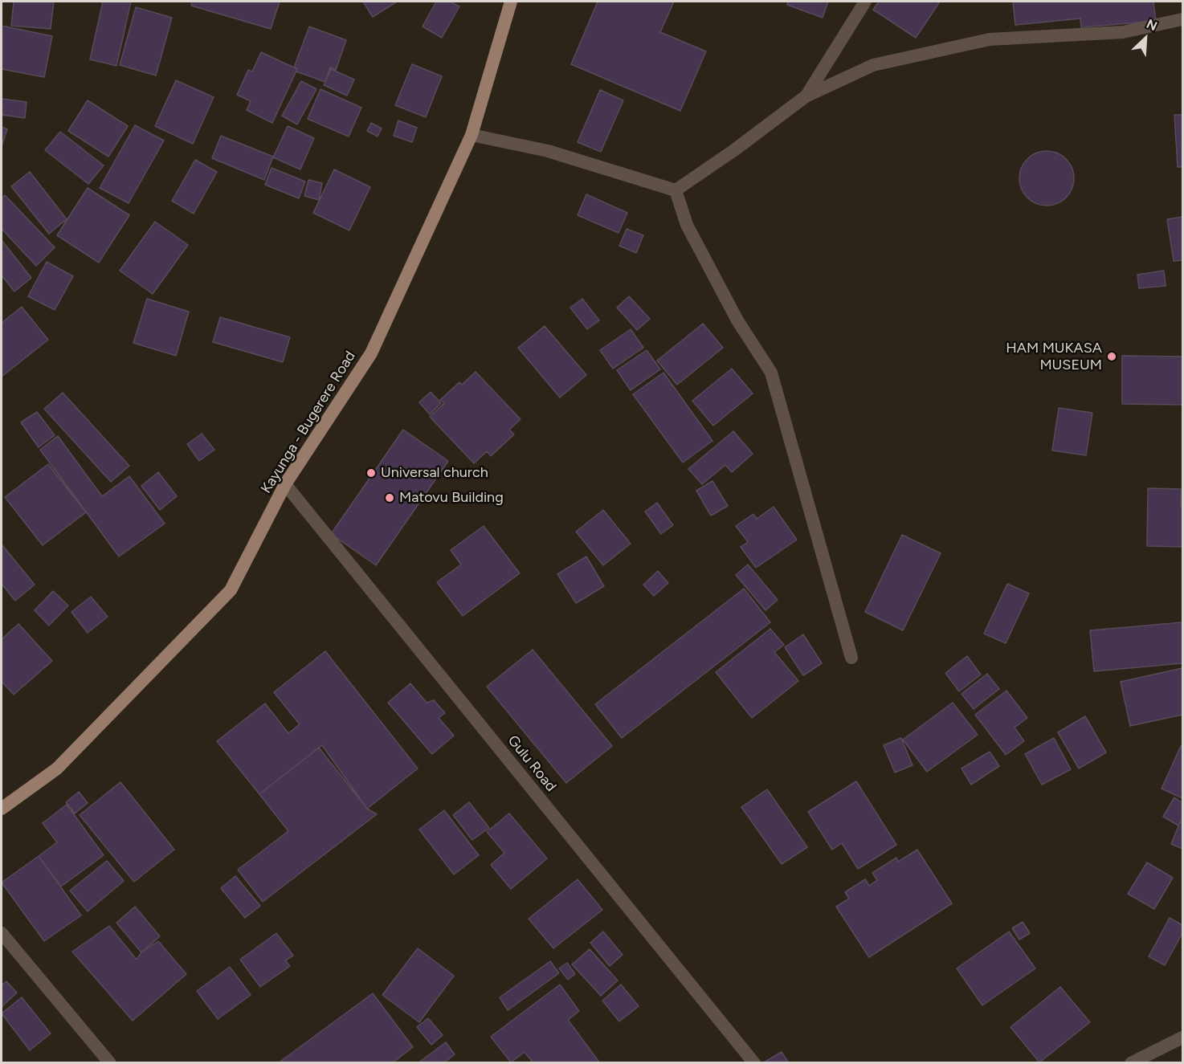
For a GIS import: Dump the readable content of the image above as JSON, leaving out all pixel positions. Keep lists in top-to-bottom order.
{
  "streets": {
    "main road": ["Kayunga - Bugerere Road"],
    "street": ["Gulu Road"]
  },
  "crossings": [
    ["Kayunga - Bugerere Road", "Gulu Road"]
  ],
  "places": ["HAM MUKASA MUSEUM", "Universal church", "Matovu Building"],
  "north": "top right"
}
